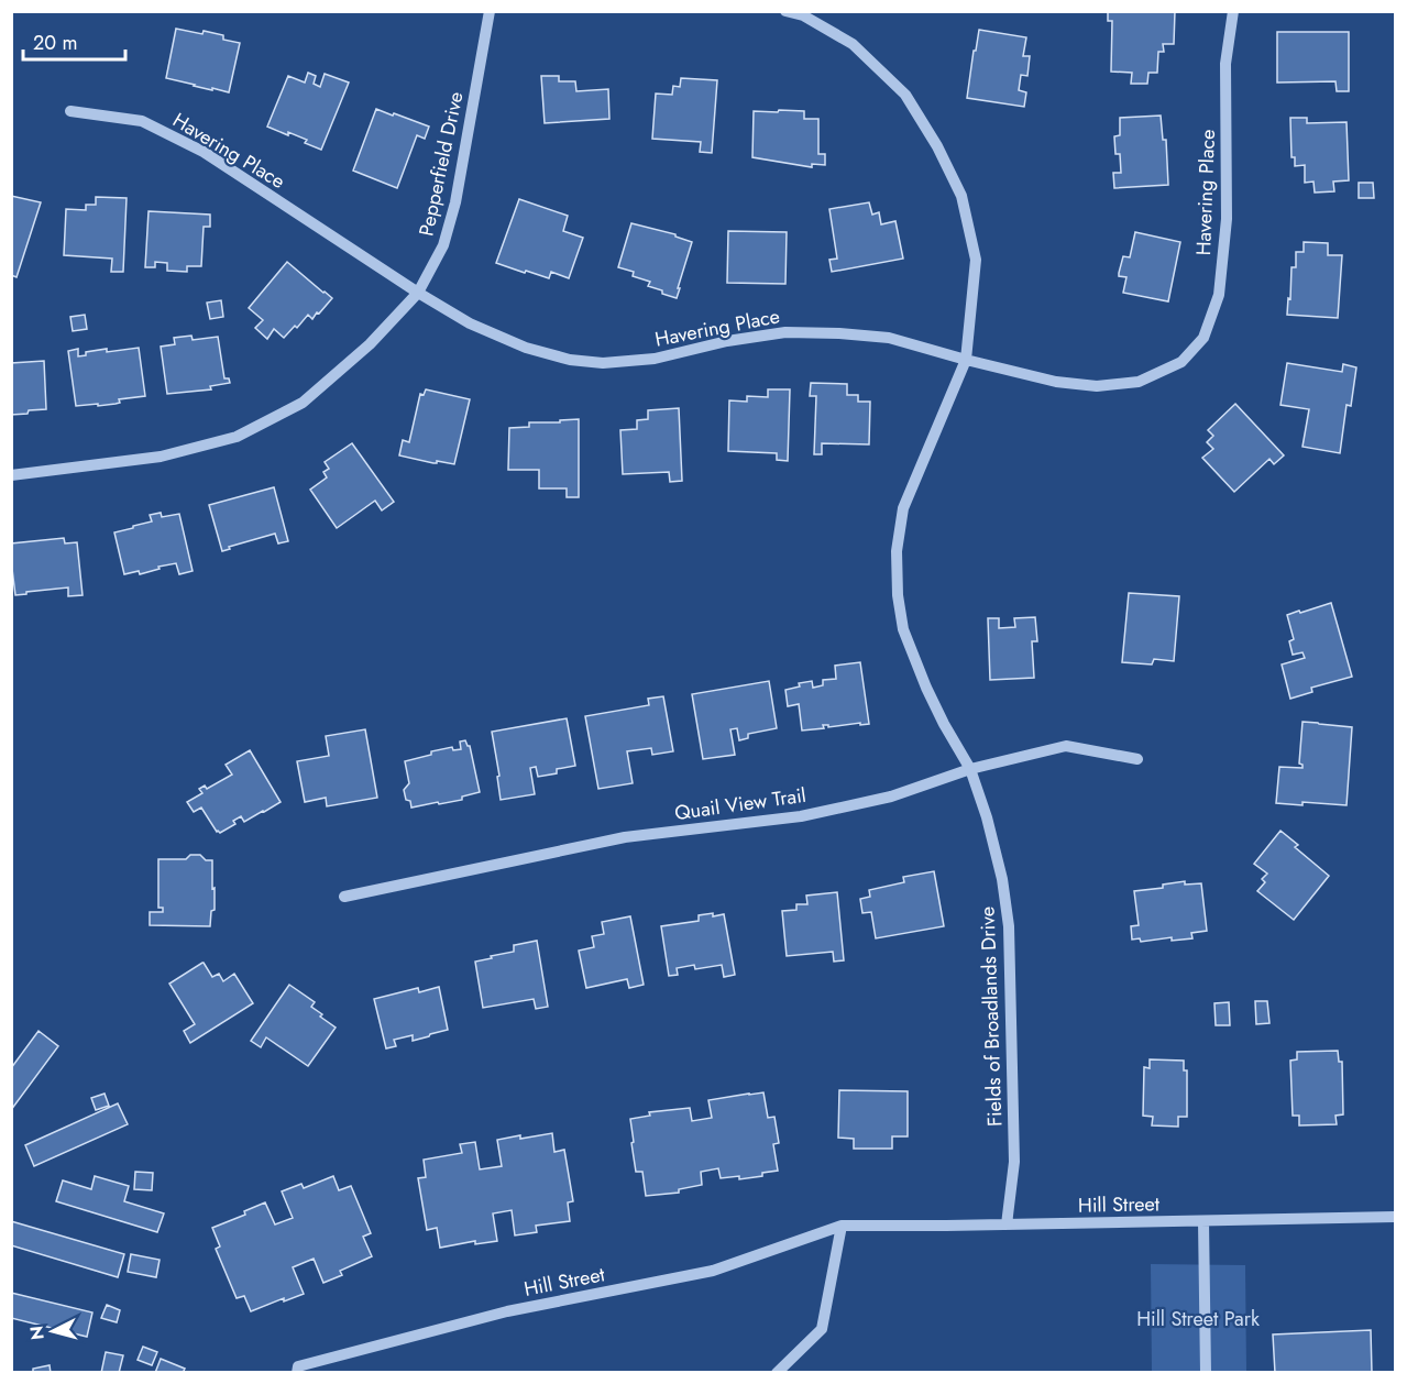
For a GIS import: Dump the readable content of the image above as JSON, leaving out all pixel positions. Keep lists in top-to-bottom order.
{
  "streets": {
    "street": [
      "Havering Place",
      "Pepperfield Drive",
      "Quail View Trail",
      "Fields of Broadlands Drive",
      "Hill Street"
    ]
  },
  "crossings": [
    ["Havering Place", "Pepperfield Drive"],
    ["Havering Place", "Fields of Broadlands Drive"],
    ["Quail View Trail", "Fields of Broadlands Drive"],
    ["Fields of Broadlands Drive", "Hill Street"]
  ],
  "parks": ["Hill Street Park"],
  "scale_bar": "20 m",
  "north": "left"
}
